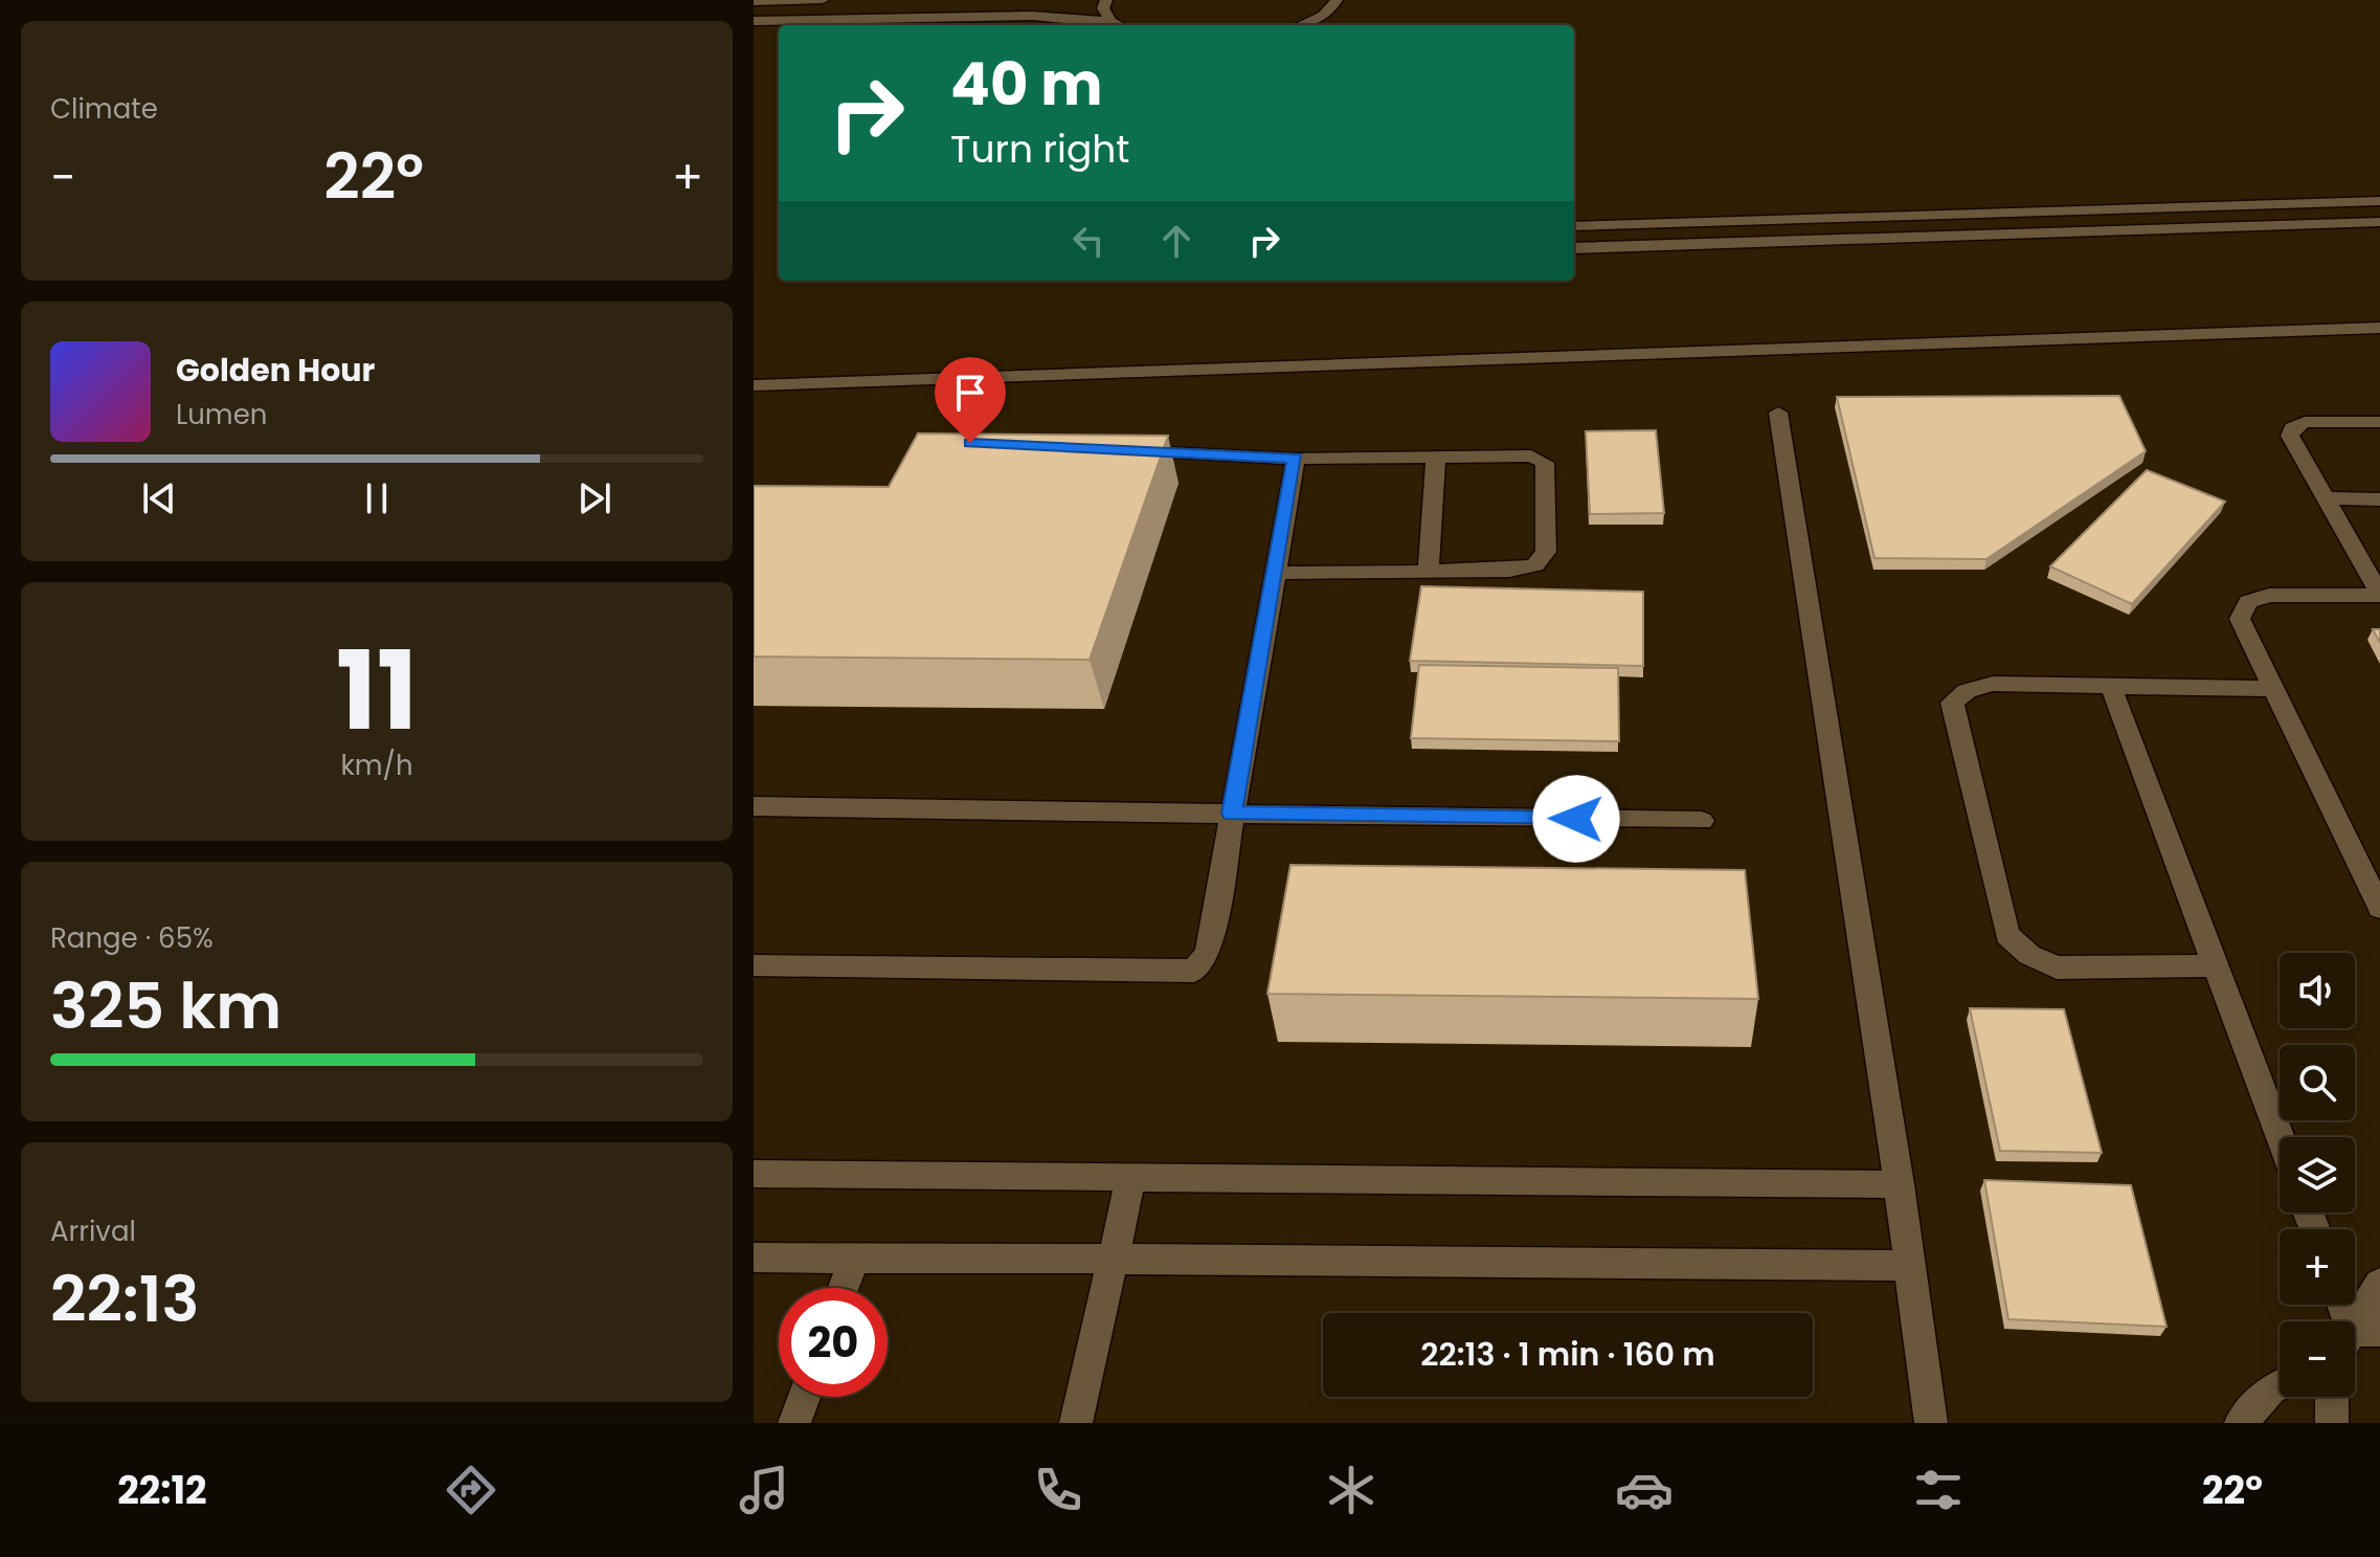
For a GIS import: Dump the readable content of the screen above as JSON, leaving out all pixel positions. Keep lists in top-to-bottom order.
{
  "page": {
    "tile": [
      "Climate",
      ["11", "km/h"],
      ["Range · 65%", "325 km"],
      ["Arrival", "22:13"]
    ],
    "turn": ["40 m", "Turn right"],
    "heat": ["−", "22°", "+"],
    "song": ["Golden Hour", "Lumen"],
    "map_buttons": ["+", "−"],
    "limit": "20",
    "trip": "22:13 · 1 min · 160 m",
    "tabs": ["22:12", "22°"]
  }
}
